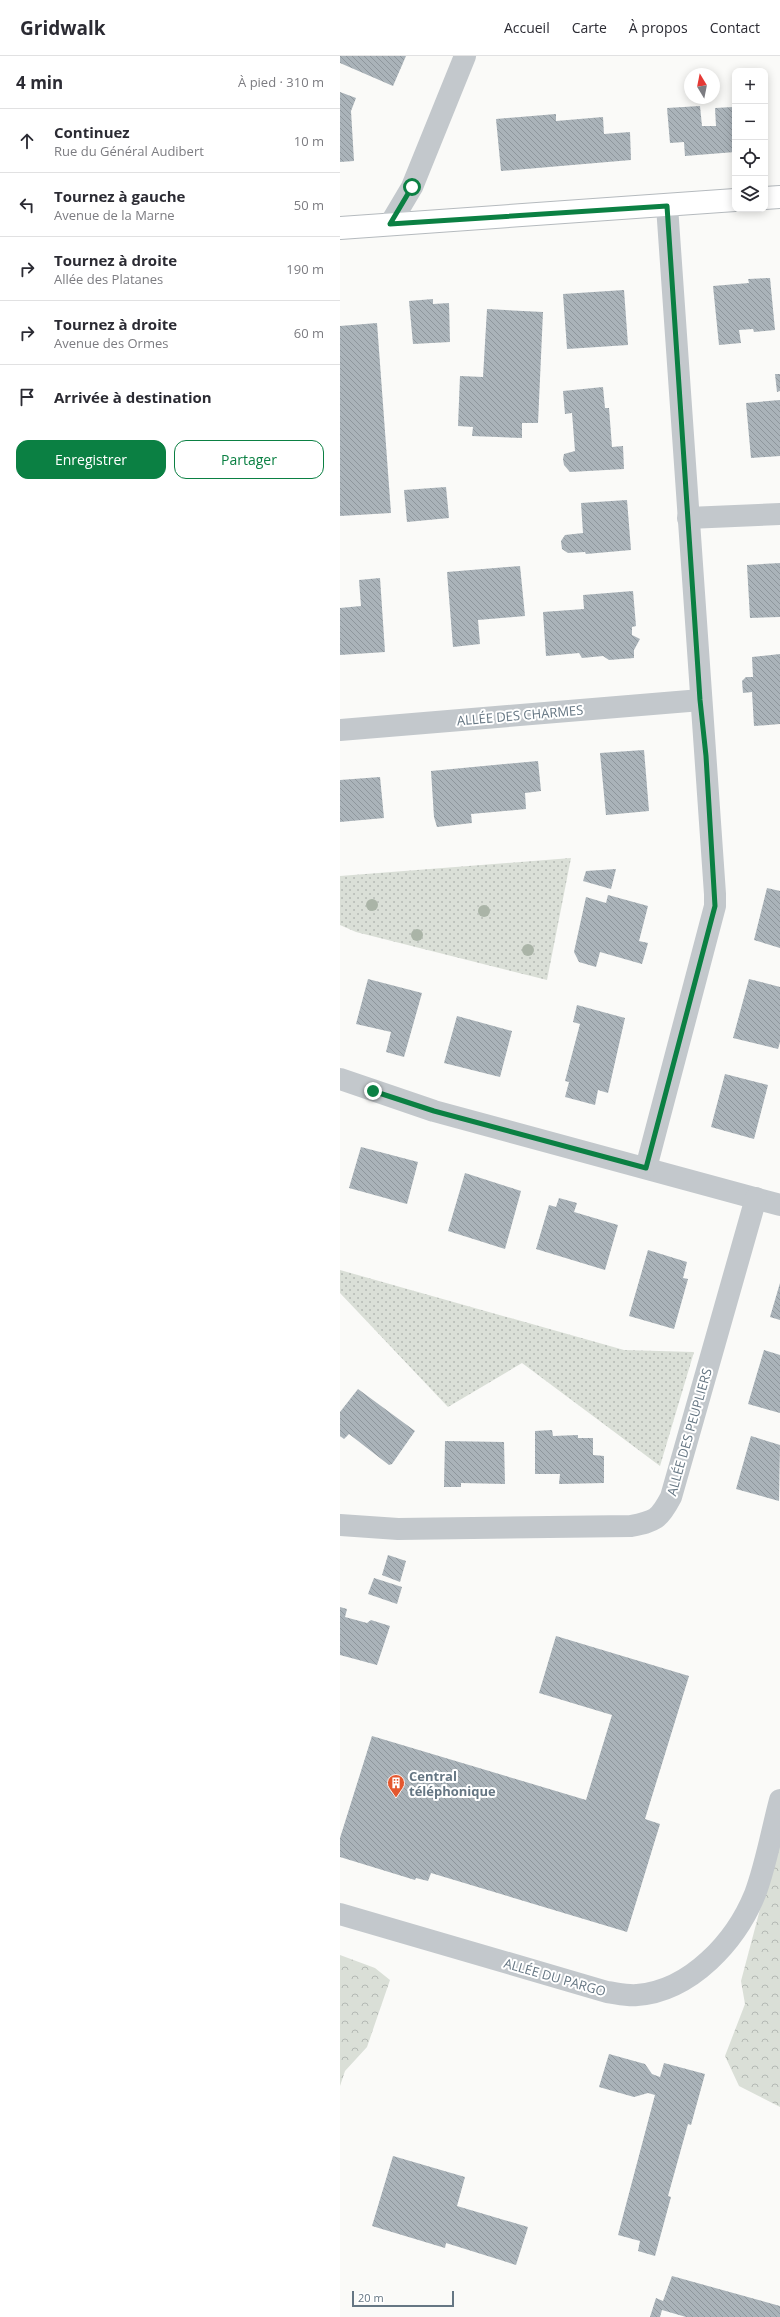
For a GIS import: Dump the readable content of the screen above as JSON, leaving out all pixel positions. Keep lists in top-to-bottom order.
{
  "streets": {
    "street": ["ALLÉE DES CHARMES", "ALLÉE DES PEUPLIERS", "ALLÉE DU PARGO"]
  },
  "places": {
    "building": ["Central téléphonique"]
  },
  "scale_bar": "20 m",
  "north": "top",
  "page": {
    "header": "Gridwalk",
    "nav": [
      "Accueil",
      "Carte",
      "À propos",
      "Contact"
    ],
    "heading": ["4 min", "À pied · 310 m"],
    "map_buttons": ["+", "−"],
    "list": [
      ["Continuez", "Rue du Général Audibert", "10 m"],
      ["Tournez à gauche", "Avenue de la Marne", "50 m"],
      ["Tournez à droite", "Allée des Platanes", "190 m"],
      ["Tournez à droite", "Avenue des Ormes", "60 m"],
      "Arrivée à destination"
    ],
    "buttons": ["Enregistrer", "Partager"],
    "scale": "20 m"
  }
}
